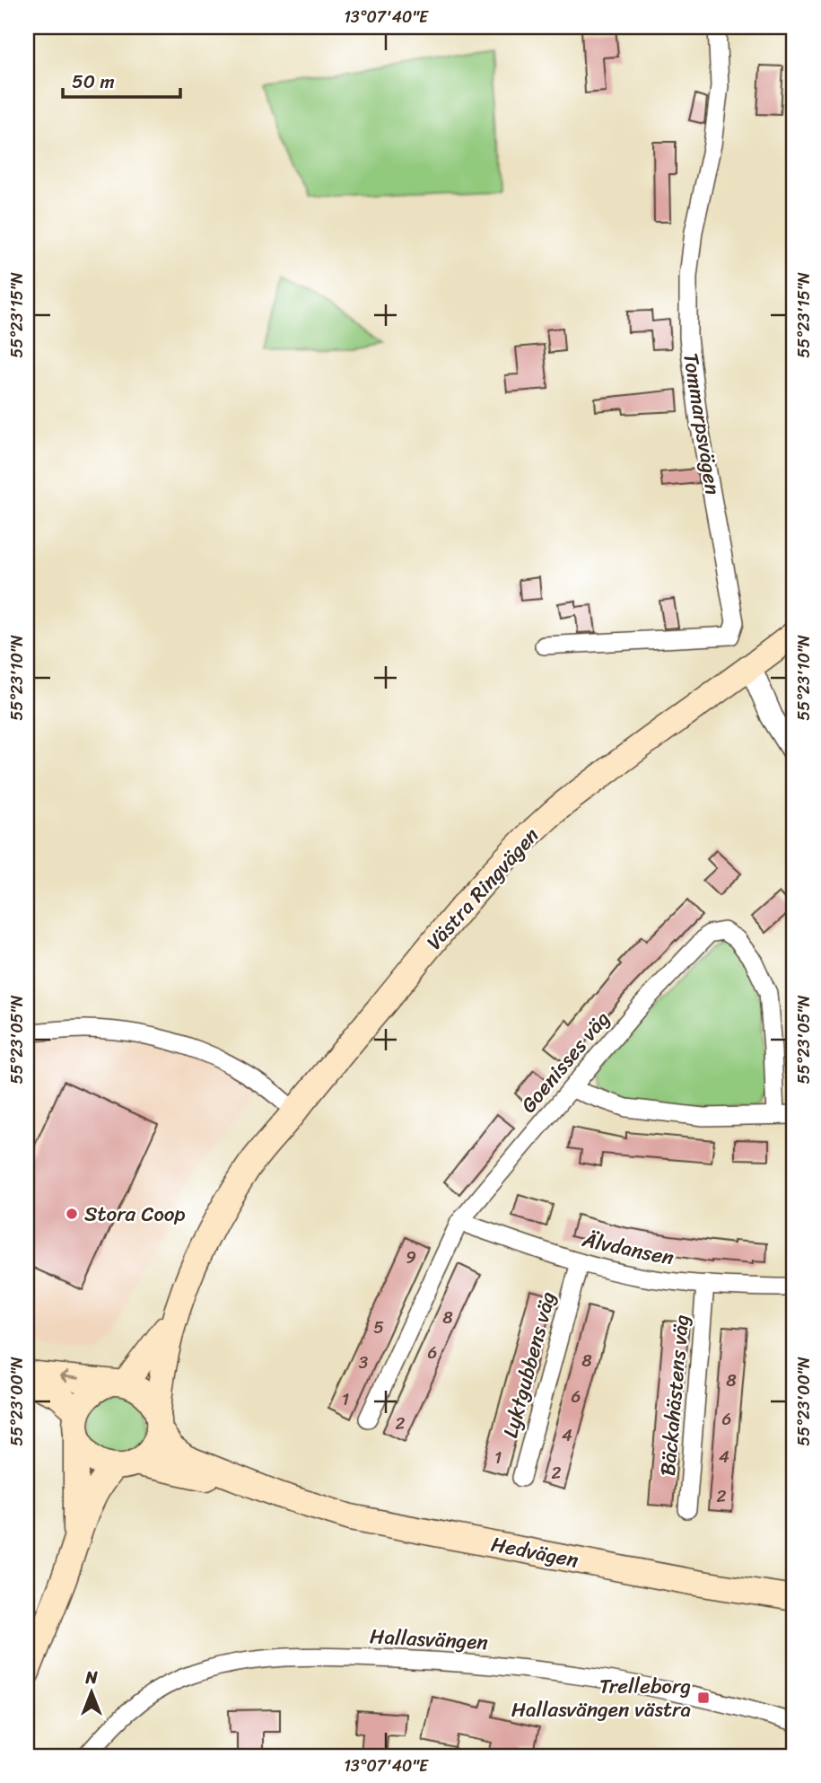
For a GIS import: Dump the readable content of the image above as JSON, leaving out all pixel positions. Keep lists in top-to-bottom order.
{
  "streets": {
    "main road": ["Västra Ringvägen", "Hedvägen"],
    "street": [
      "Tommarpsvägen",
      "Goenisses väg",
      "Älvdansen",
      "Lyktgubbens väg",
      "Bäckahästens väg",
      "Hallasvängen"
    ]
  },
  "crossings": [
    ["Västra Ringvägen", "Hedvägen"],
    ["Goenisses väg", "Älvdansen"],
    ["Älvdansen", "Lyktgubbens väg"],
    ["Älvdansen", "Bäckahästens väg"]
  ],
  "places": {
    "other": ["Stora Coop"],
    "transit": ["Trelleborg Hallasvängen västra"]
  },
  "house_numbers": [
    "9",
    "8",
    "5",
    "6",
    "8",
    "3",
    "8",
    "6",
    "1",
    "6",
    "2",
    "4",
    "4",
    "1",
    "2",
    "2"
  ],
  "scale_bar": "50 m",
  "north": "top",
  "coordinates": [
    "13°07'40\"E",
    "55°23'15\"N",
    "55°23'10\"N",
    "55°23'05\"N",
    "55°23'00\"N"
  ]
}
